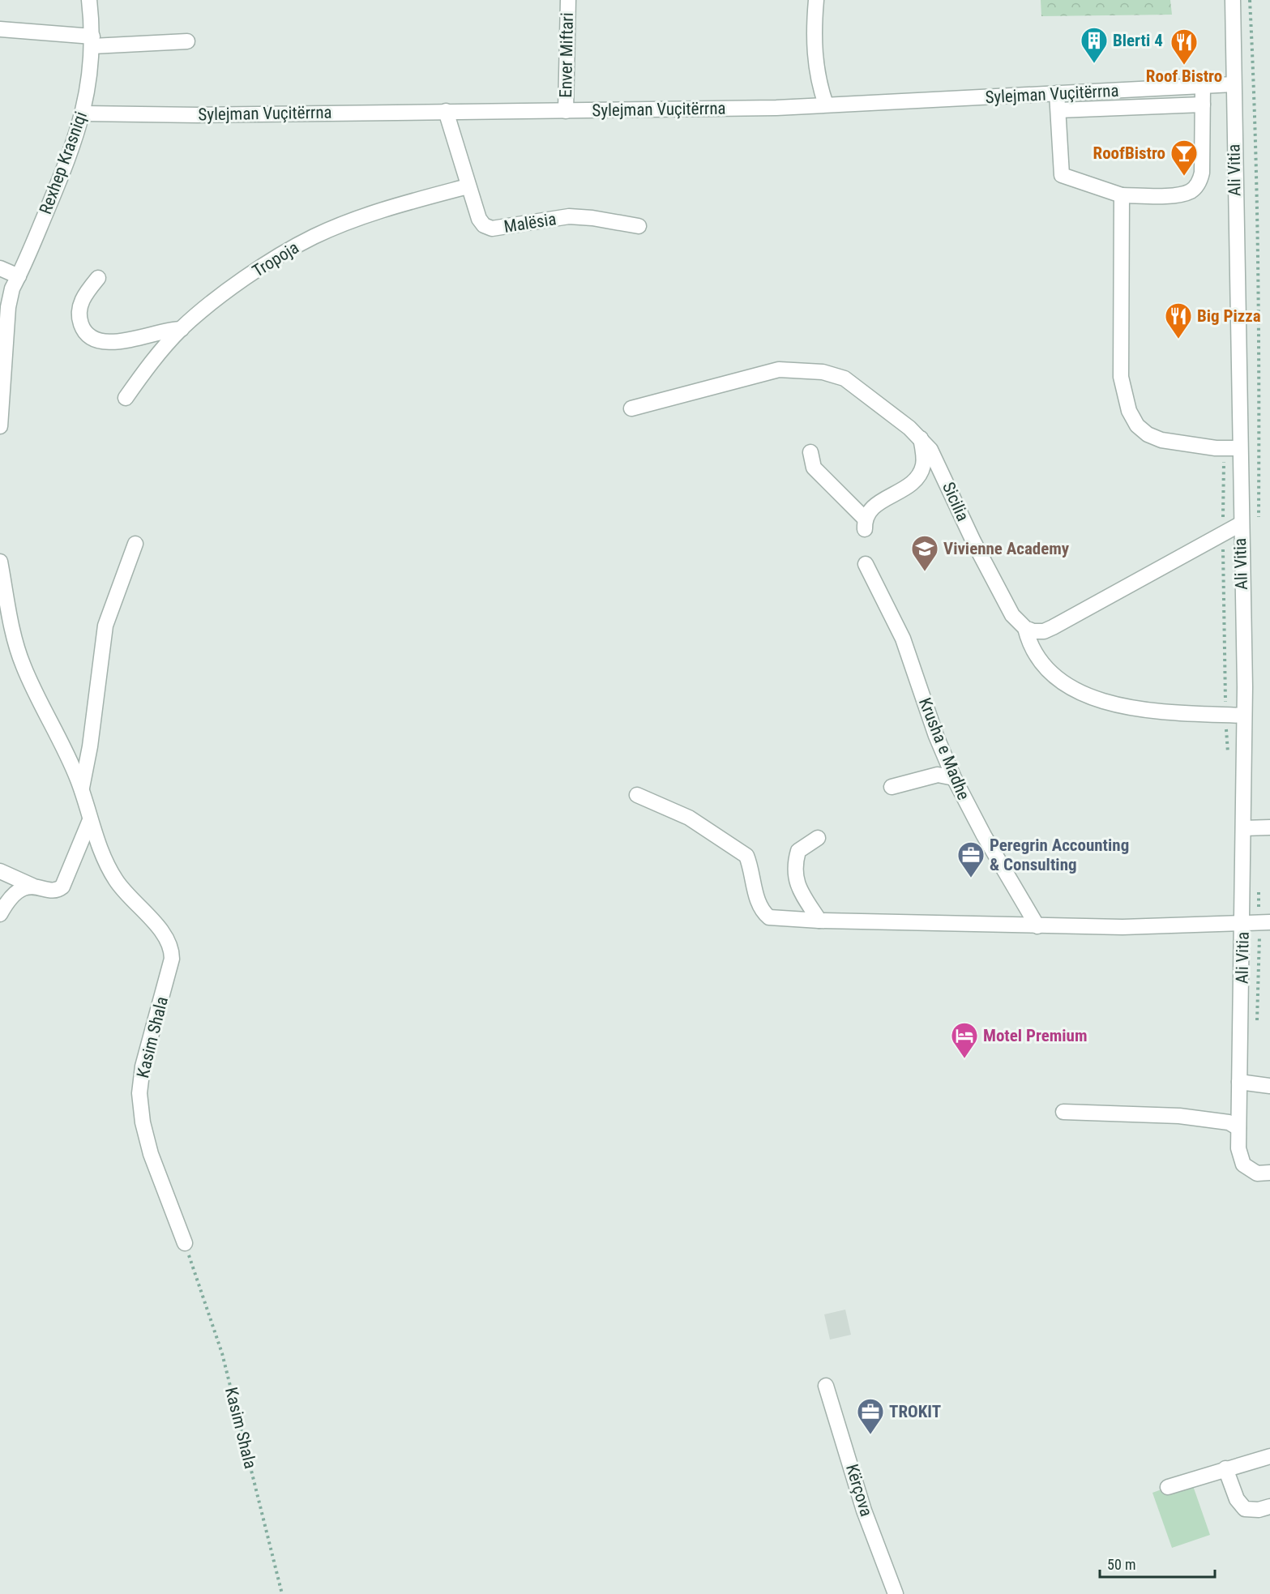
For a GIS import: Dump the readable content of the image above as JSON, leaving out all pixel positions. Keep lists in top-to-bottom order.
{
  "streets": {
    "street": [
      "Enver Miftari",
      "Sylejman Vuçitërrna",
      "Rexhep Krasniqi",
      "Ali Vitia",
      "Malësia",
      "Tropoja",
      "Sicilia",
      "Krusha e Madhe",
      "Kasim Shala",
      "Kërçova"
    ]
  },
  "crossings": [
    ["Enver Miftari", "Sylejman Vuçitërrna"],
    ["Sylejman Vuçitërrna", "Rexhep Krasniqi"],
    ["Sylejman Vuçitërrna", "Ali Vitia"],
    ["Sylejman Vuçitërrna", "Malësia"],
    ["Ali Vitia", "Sicilia"],
    ["Malësia", "Tropoja"]
  ],
  "places": {
    "building": ["Blerti 4"],
    "restaurant": ["Roof Bistro", "Big Pizza"],
    "bar": ["RoofBistro"],
    "school or university": ["Vivienne Academy"],
    "office": ["Peregrin Accounting & Consulting", "TROKIT"],
    "hotel": ["Motel Premium"]
  },
  "scale_bar": "50 m"
}
